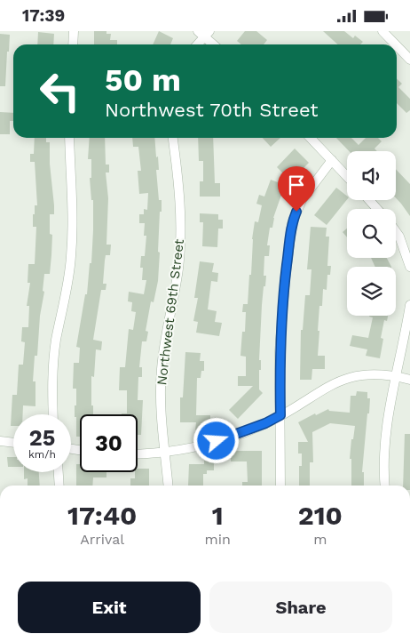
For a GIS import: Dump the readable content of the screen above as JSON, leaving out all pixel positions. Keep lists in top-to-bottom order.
{
  "streets": {
    "street": ["Northwest 69th Street"]
  },
  "page": {
    "status": "17:39",
    "turn": ["50 m", "Northwest 70th Street"],
    "speed": "25 km/h",
    "limit": "30",
    "eta": [
      "17:40",
      "Arrival",
      "1",
      "min",
      "210",
      "m"
    ],
    "buttons": ["Exit", "Share"]
  }
}
